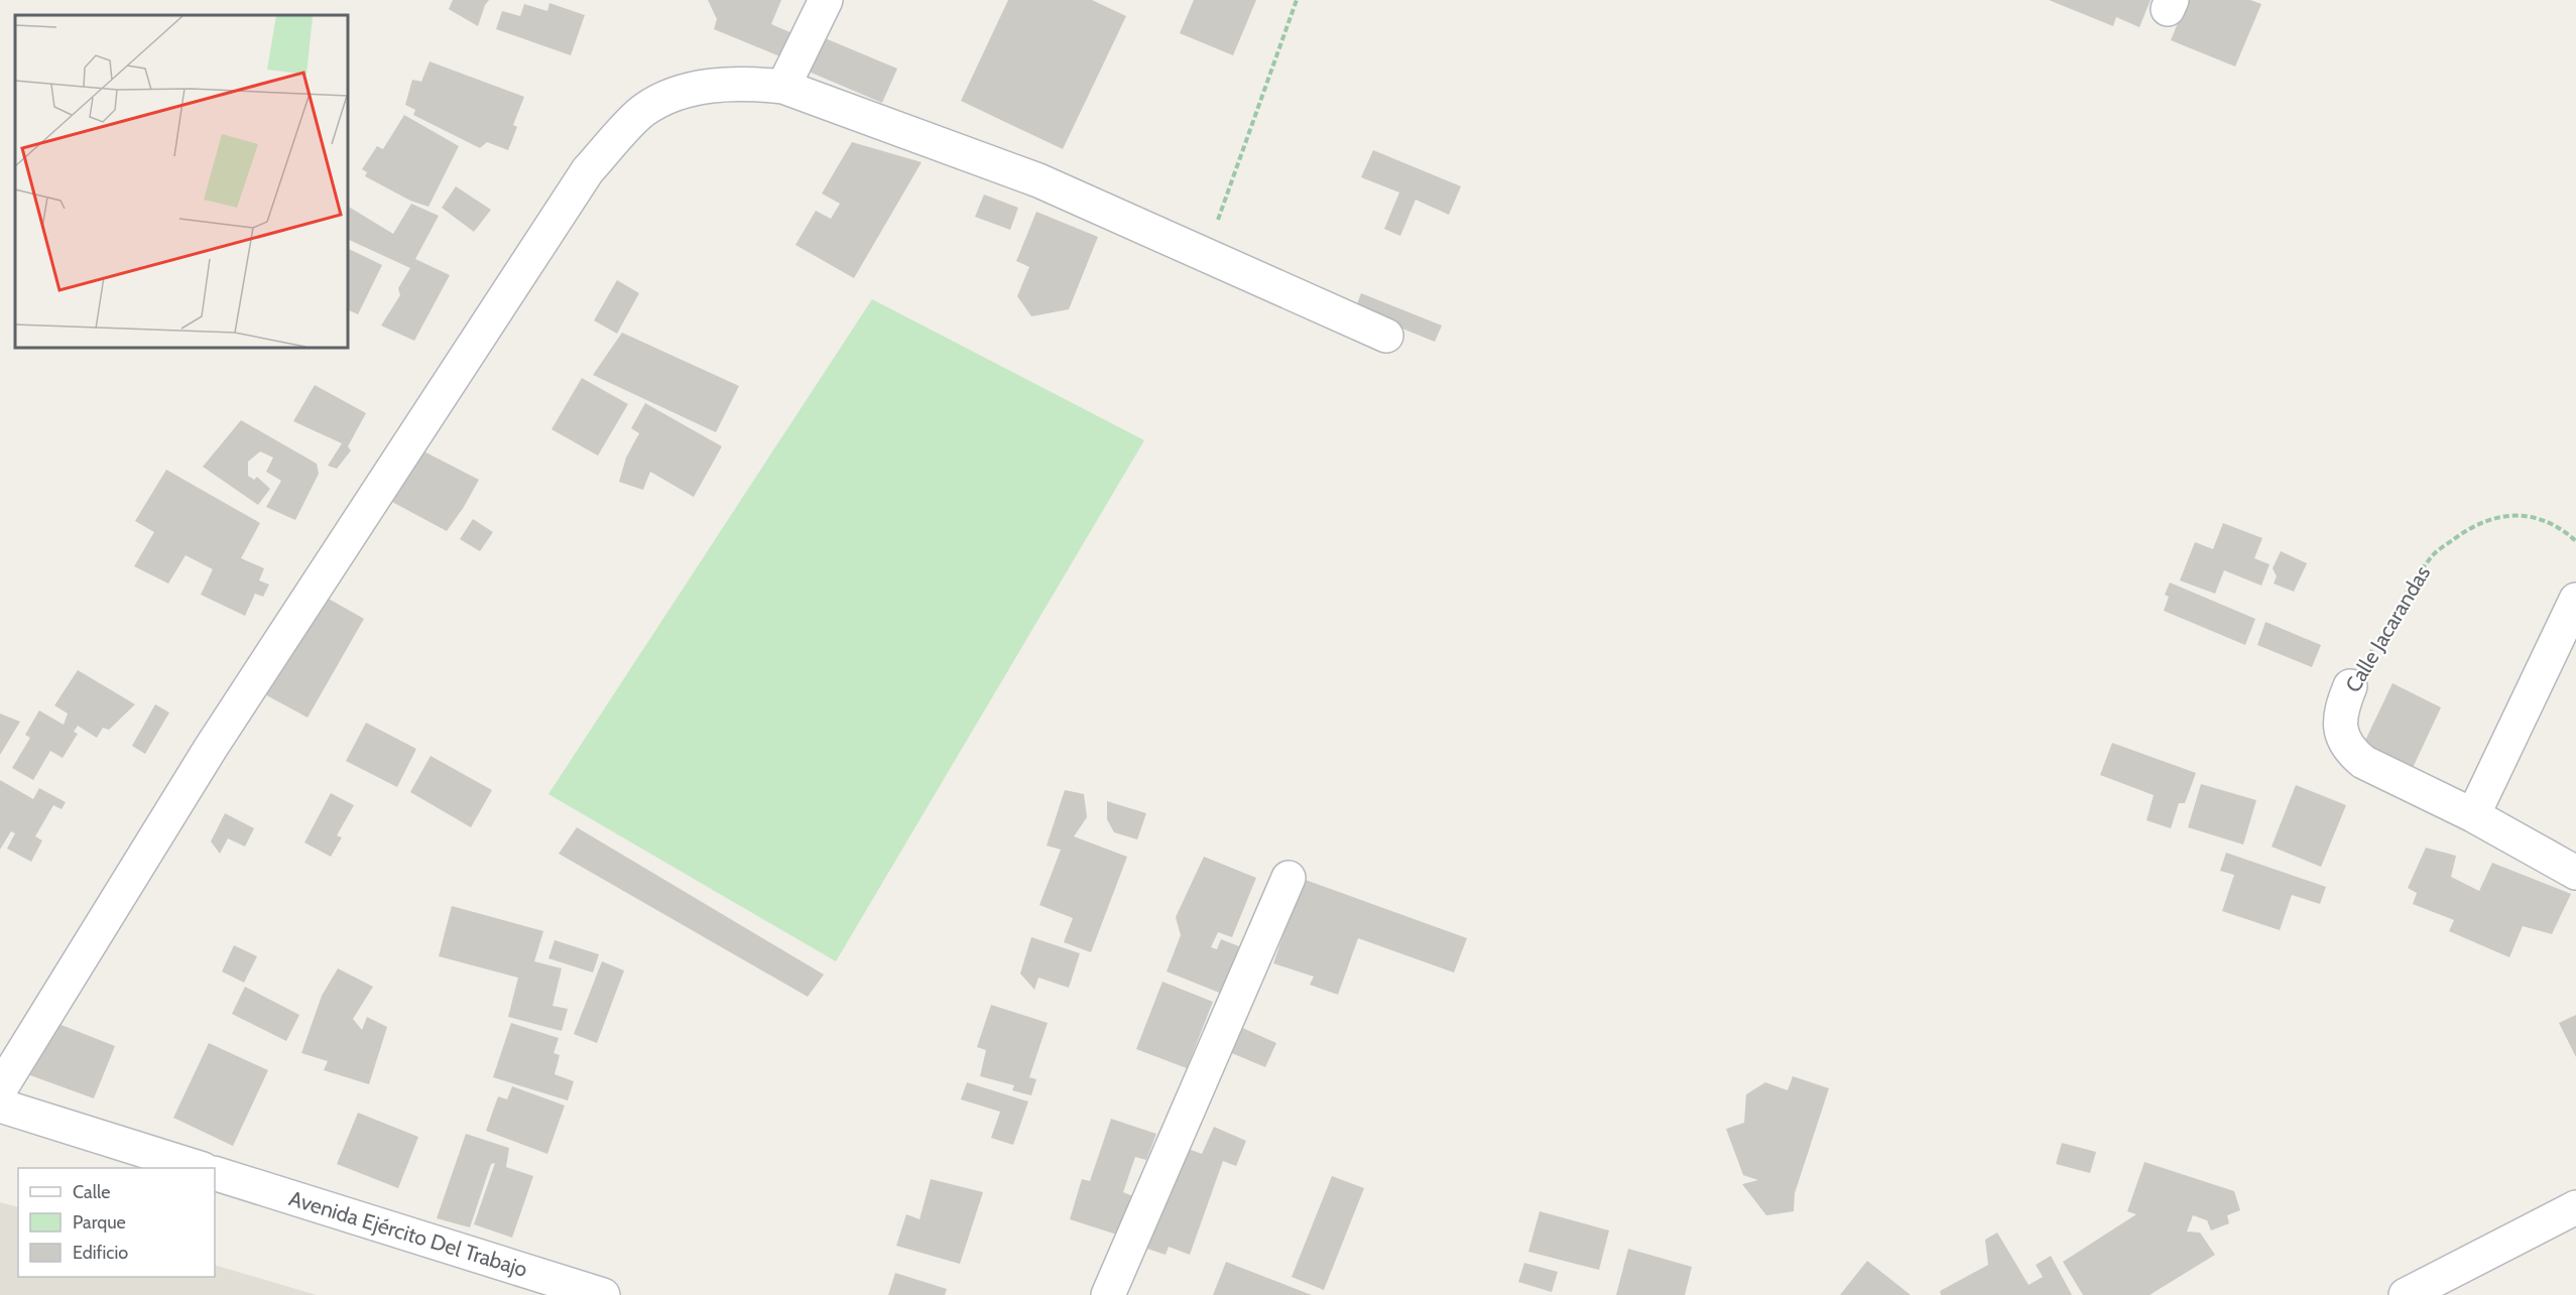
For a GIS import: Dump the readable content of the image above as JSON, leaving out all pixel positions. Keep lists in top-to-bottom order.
{
  "streets": {
    "street": ["Calle Jacarandas", "Avenida Ejército Del Trabajo"]
  },
  "legend": ["Calle", "Parque", "Edificio"]
}
